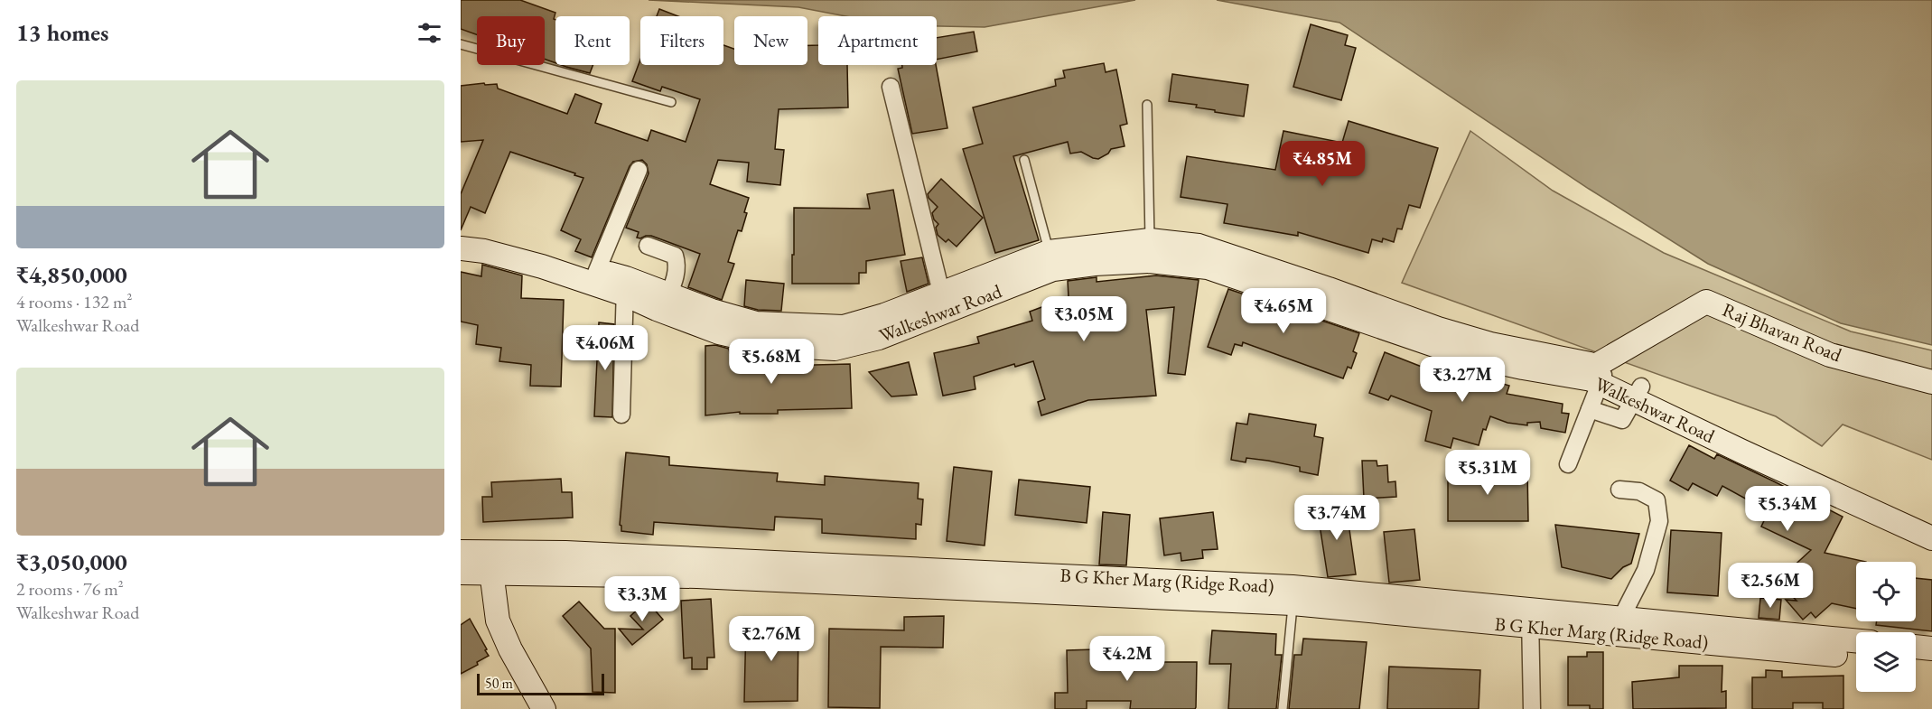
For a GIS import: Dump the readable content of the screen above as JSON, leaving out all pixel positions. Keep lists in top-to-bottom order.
{
  "streets": {
    "street": ["Walkeshwar Road", "Raj Bhavan Road", "B G Kher Marg (Ridge Road)"]
  },
  "crossings": [
    ["Walkeshwar Road", "Raj Bhavan Road"]
  ],
  "scale_bar": "50 m",
  "page": {
    "heading": "13 homes",
    "chip": [
      "Buy",
      "Rent",
      "Filters",
      "New",
      "Apartment"
    ],
    "list": [
      {
        "name": "₹4,850,000",
        "note": "4 rooms · 132 m² · Walkeshwar Road"
      },
      {
        "name": "₹3,050,000",
        "note": "2 rooms · 76 m² · Walkeshwar Road"
      }
    ],
    "price": [
      "₹4.85M",
      "₹4.65M",
      "₹3.05M",
      "₹4.06M",
      "₹5.68M",
      "₹3.27M",
      "₹5.31M",
      "₹5.34M",
      "₹3.74M",
      "₹2.56M",
      "₹3.3M",
      "₹2.76M",
      "₹4.2M"
    ],
    "scale": "50 m"
  }
}
